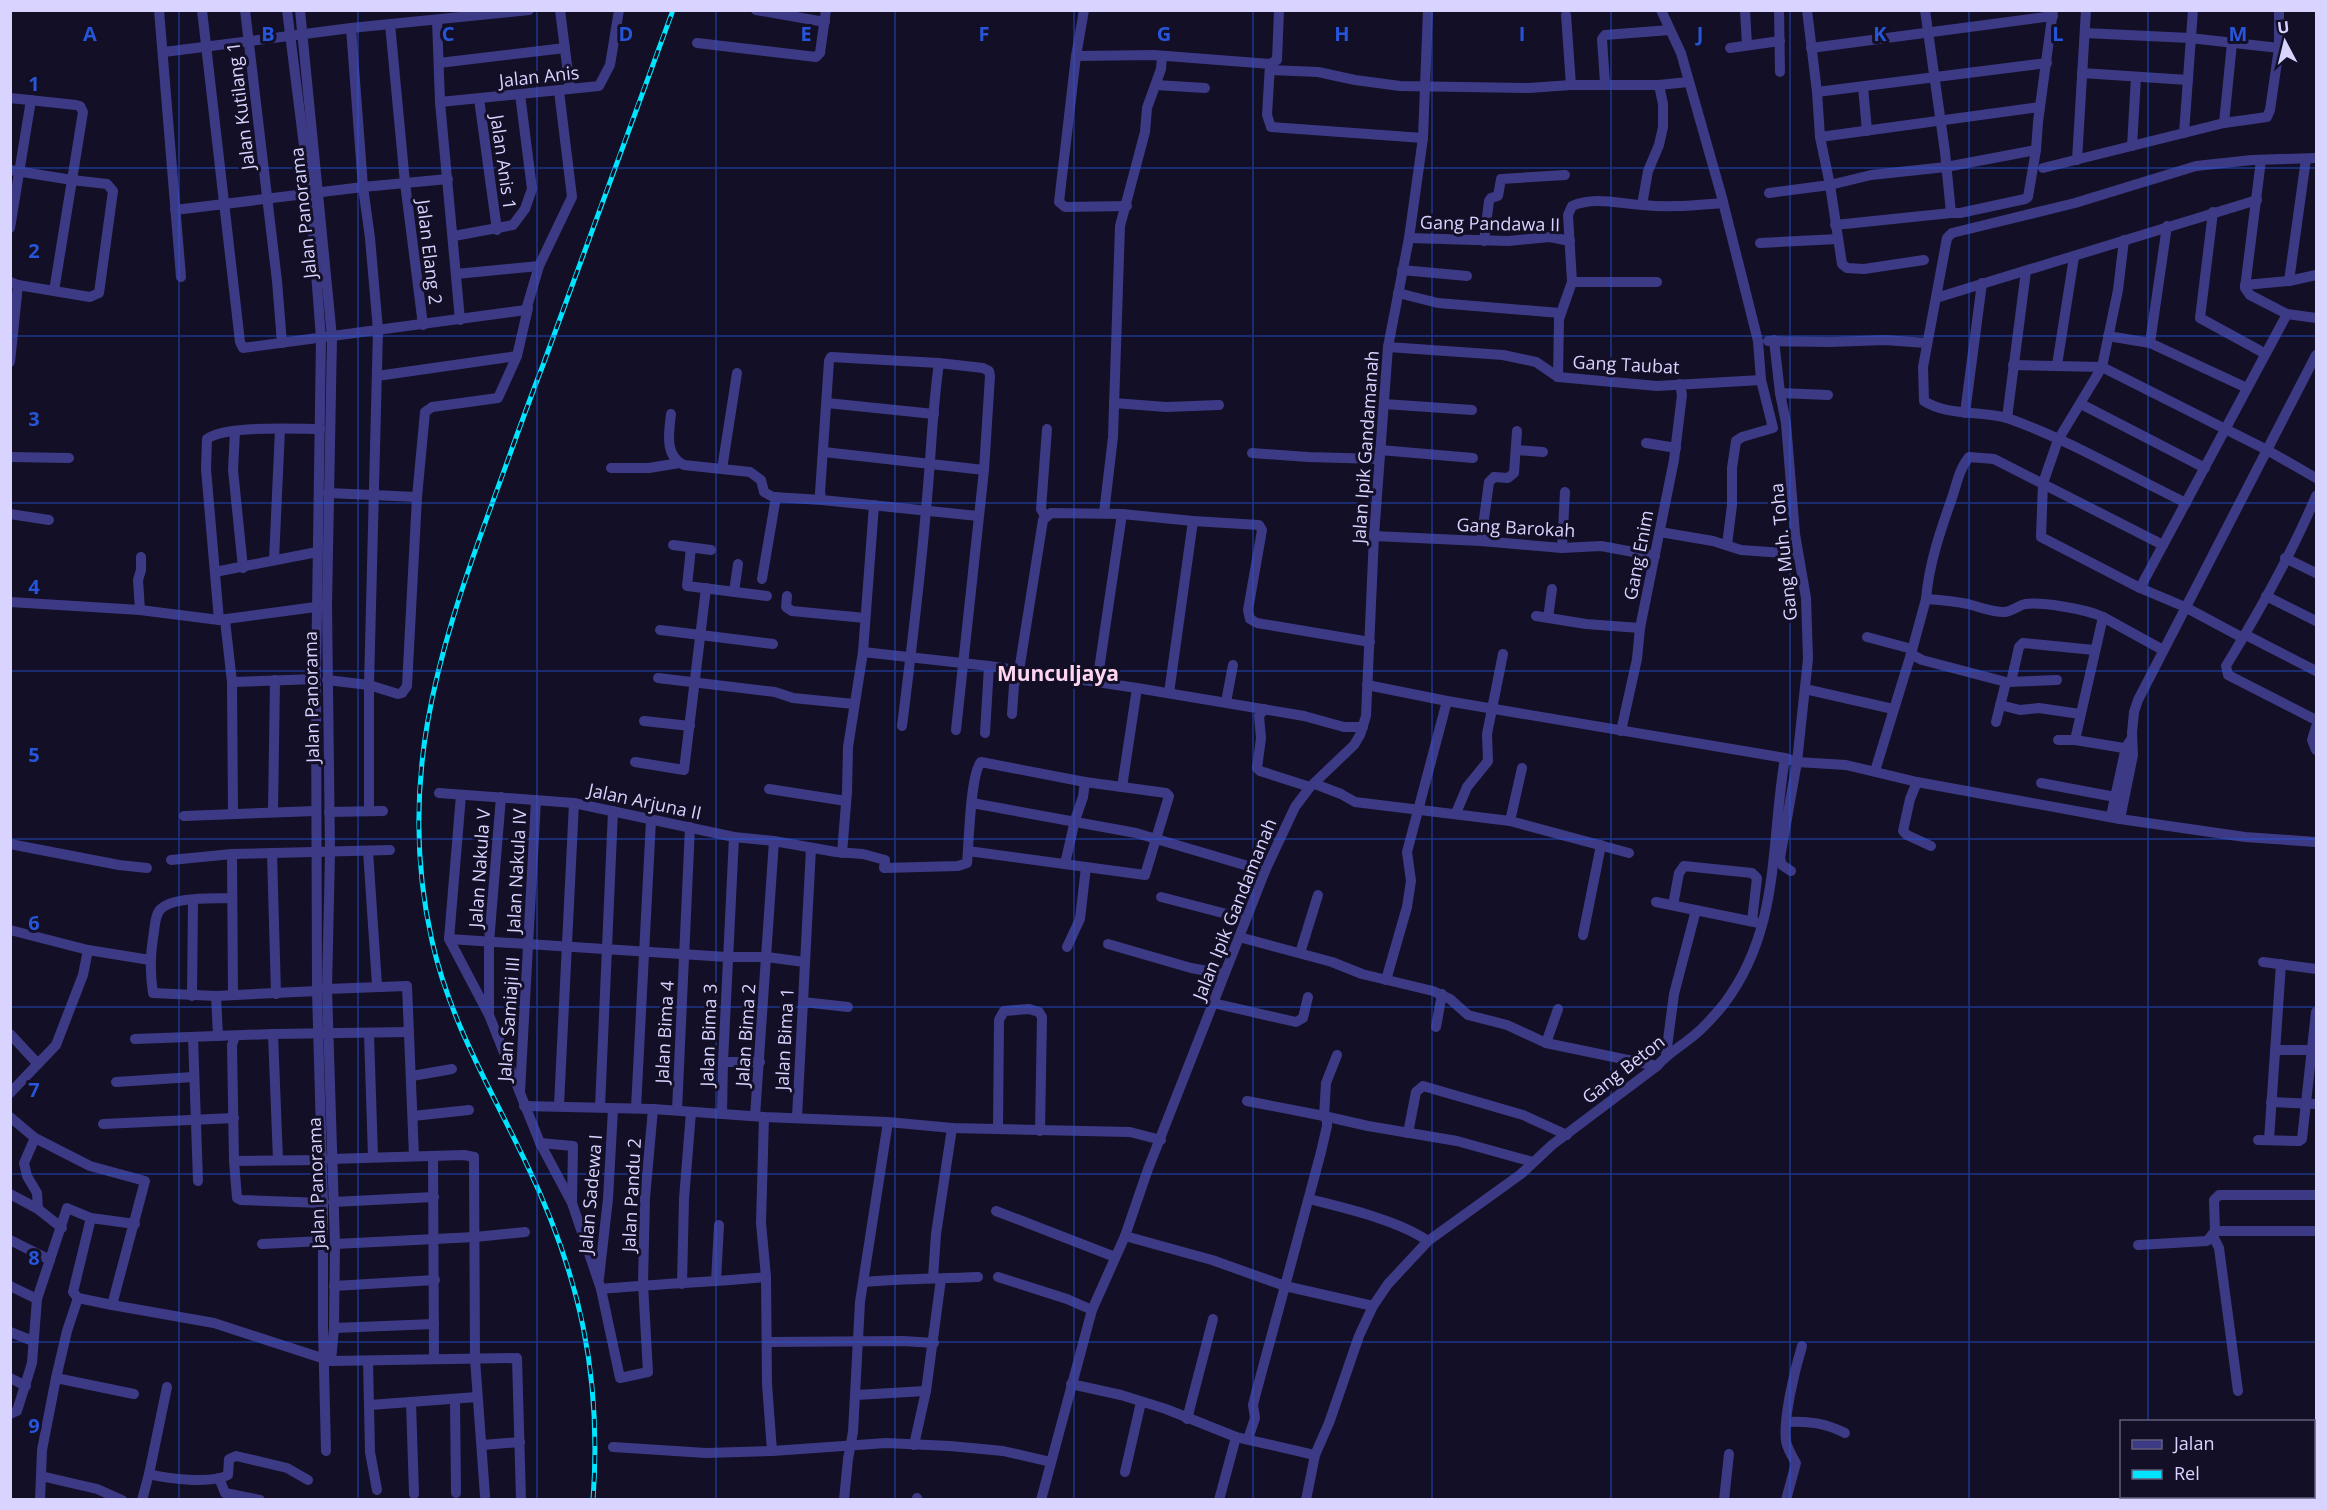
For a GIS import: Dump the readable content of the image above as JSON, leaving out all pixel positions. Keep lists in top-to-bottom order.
{
  "streets": {
    "street": [
      "Jalan Anis",
      "Jalan Kutilang 1",
      "Jalan Anis 1",
      "Jalan Panorama",
      "Gang Pandawa II",
      "Jalan Elang 2",
      "Gang Taubat",
      "Jalan Ipik Gandamanah",
      "Gang Barokah",
      "Gang Muh. Toha",
      "Gang Enim",
      "Jalan Arjuna II",
      "Jalan Nakula V",
      "Jalan Nakula IV",
      "Jalan Samiaji III",
      "Jalan Bima 4",
      "Jalan Bima 3",
      "Jalan Bima 2",
      "Jalan Bima 1",
      "Gang Beton",
      "Jalan Sadewa I",
      "Jalan Pandu 2"
    ]
  },
  "crossings": [
    ["Jalan Anis", "Jalan Anis 1"],
    ["Gang Pandawa II", "Jalan Ipik Gandamanah"],
    ["Gang Taubat", "Jalan Ipik Gandamanah"],
    ["Gang Taubat", "Gang Enim"],
    ["Jalan Ipik Gandamanah", "Gang Barokah"],
    ["Gang Barokah", "Gang Enim"],
    ["Jalan Arjuna II", "Jalan Nakula V"],
    ["Jalan Arjuna II", "Jalan Nakula IV"],
    ["Jalan Arjuna II", "Jalan Bima 4"],
    ["Jalan Arjuna II", "Jalan Bima 3"],
    ["Jalan Arjuna II", "Jalan Bima 2"],
    ["Jalan Arjuna II", "Jalan Bima 1"],
    ["Jalan Nakula IV", "Jalan Samiaji III"],
    ["Jalan Sadewa I", "Jalan Pandu 2"]
  ],
  "districts": ["Munculjaya"],
  "legend": ["Jalan", "Rel"],
  "north": "top",
  "grid": {
    "columns": [
      "A",
      "B",
      "C",
      "D",
      "E",
      "F",
      "G",
      "H",
      "I",
      "J",
      "K",
      "L",
      "M"
    ],
    "rows": [
      "1",
      "2",
      "3",
      "4",
      "5",
      "6",
      "7",
      "8",
      "9"
    ]
  }
}
